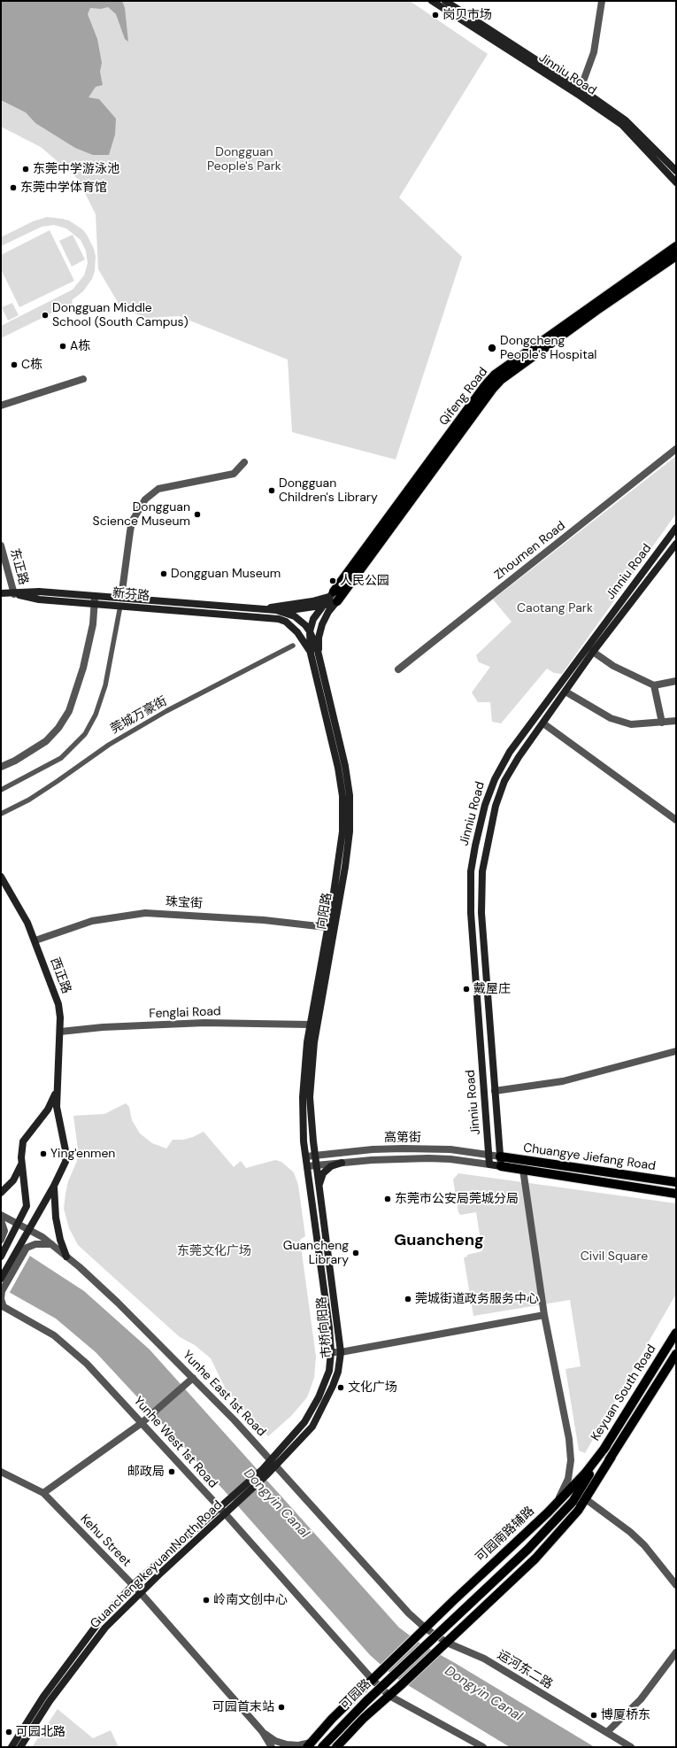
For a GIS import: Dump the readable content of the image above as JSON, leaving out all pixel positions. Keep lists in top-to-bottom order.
{
  "streets": {
    "main road": [
      "Jinniu Road",
      "Qifeng Road",
      "新芬路",
      "向阳路",
      "西正路",
      "高第街",
      "Chuangye Jiefang Road",
      "市桥向阳路",
      "Keyuan South Road",
      "可园南路辅路",
      "Guancheng keyuan North Road",
      "可园路"
    ],
    "street": [
      "Zhoumen Road",
      "东正路",
      "莞城万豪街",
      "珠宝街",
      "Fenglai Road",
      "Yunhe East 1st Road",
      "Yunhe West 1st Road",
      "Kehu Street",
      "运河东二路"
    ]
  },
  "crossings": [
    ["Jinniu Road", "高第街"],
    ["东正路", "新芬路"],
    ["珠宝街", "向阳路"],
    ["珠宝街", "西正路"],
    ["向阳路", "Fenglai Road"],
    ["向阳路", "高第街"],
    ["向阳路", "市桥向阳路"],
    ["西正路", "Fenglai Road"],
    ["西正路", "Yunhe East 1st Road"],
    ["高第街", "Chuangye Jiefang Road"],
    ["市桥向阳路", "Yunhe East 1st Road"],
    ["市桥向阳路", "Guancheng keyuan North Road"],
    ["Keyuan South Road", "可园南路辅路"],
    ["Keyuan South Road", "可园路"],
    ["Yunhe East 1st Road", "运河东二路"],
    ["Yunhe West 1st Road", "可园南路辅路"],
    ["Yunhe West 1st Road", "Guancheng keyuan North Road"],
    ["可园南路辅路", "运河东二路"],
    ["Kehu Street", "Guancheng keyuan North Road"]
  ],
  "districts": ["Guancheng"],
  "water": ["Dongyin Canal"],
  "parks": [
    "Dongguan People's Park",
    "Caotang Park",
    "东莞文化广场",
    "Civil Square"
  ],
  "places": [
    "岗贝市场",
    "东莞中学游泳池",
    "东莞中学体育馆",
    "Dongguan Middle School (South Campus)",
    "A栋",
    "Dongcheng People's Hospital",
    "C栋",
    "Dongguan Children's Library",
    "Dongguan Science Museum",
    "Dongguan Museum",
    "人民公园",
    "戴屋庄",
    "Ying'enmen",
    "东莞市公安局莞城分局",
    "Guancheng Library",
    "莞城街道政务服务中心",
    "文化广场",
    "邮政局",
    "岭南文创中心",
    "可园首末站",
    "博厦桥东",
    "可园北路"
  ]
}
